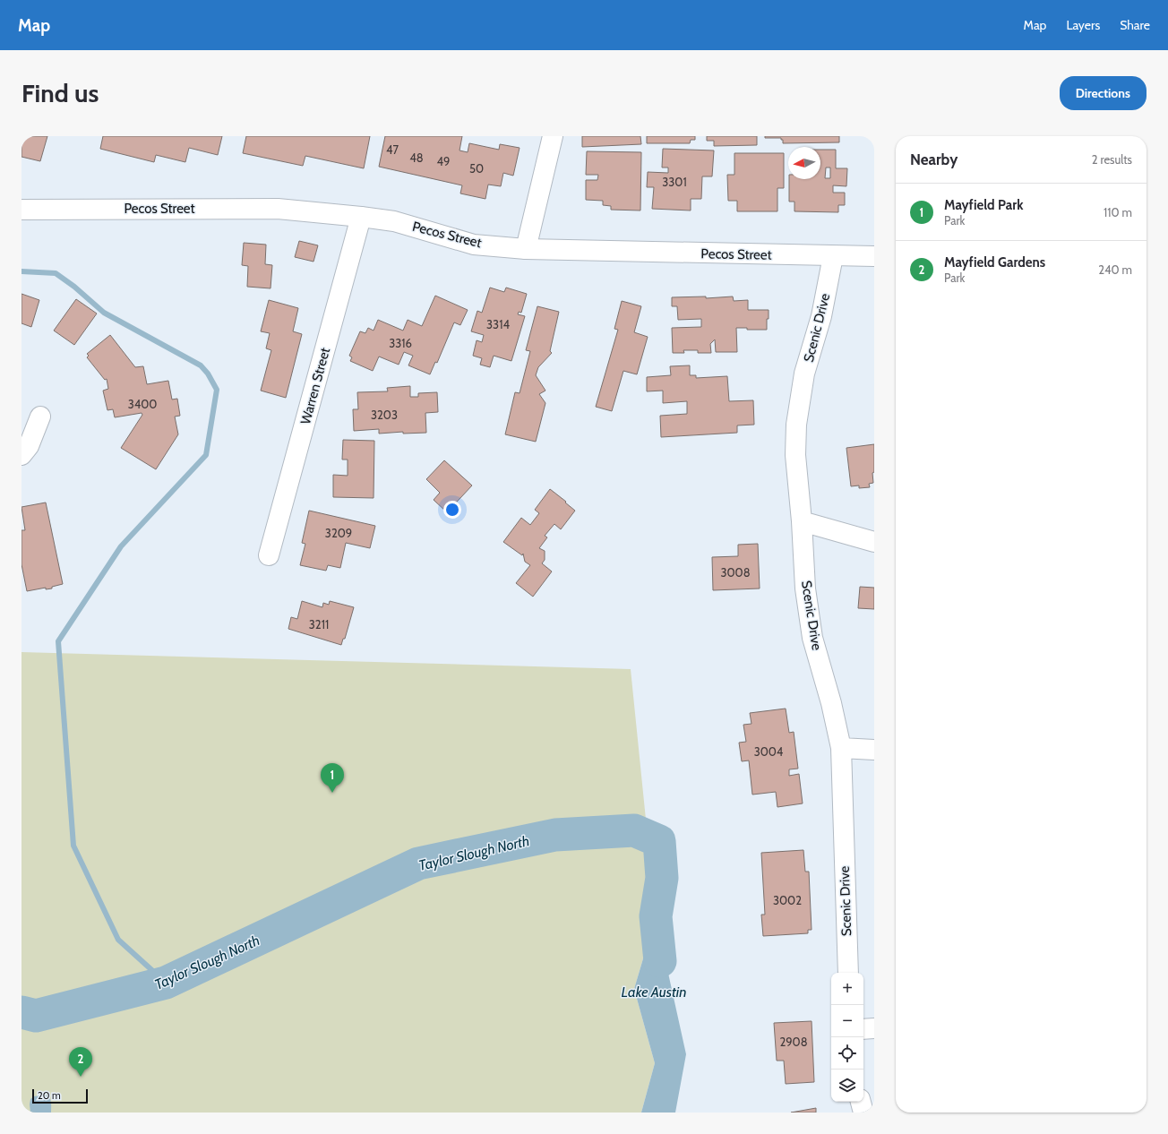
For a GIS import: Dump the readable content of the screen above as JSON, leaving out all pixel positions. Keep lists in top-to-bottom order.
{
  "streets": {
    "street": ["Pecos Street", "Scenic Drive", "Warren Street"]
  },
  "crossings": [
    ["Pecos Street", "Scenic Drive"],
    ["Pecos Street", "Warren Street"]
  ],
  "water": ["Taylor Slough North", "Lake Austin"],
  "house_numbers": [
    "47",
    "48",
    "49",
    "50",
    "3301",
    "3314",
    "3316",
    "3400",
    "3203",
    "3209",
    "3008",
    "3211",
    "3004",
    "3002",
    "2908"
  ],
  "scale_bar": "20 m",
  "north": "left",
  "page": {
    "header": "Map",
    "nav": ["Map", "Layers", "Share"],
    "buttons": "Directions",
    "title": "Find us",
    "heading": ["Nearby", "2 results"],
    "list": [
      {
        "mark": "1",
        "name": "Mayfield Park",
        "note": "Park",
        "value": "110 m"
      },
      {
        "mark": "2",
        "name": "Mayfield Gardens",
        "note": "Park",
        "value": "240 m"
      }
    ],
    "pins": ["1", "2"],
    "map_buttons": ["+", "−"],
    "scale": "20 m"
  }
}
